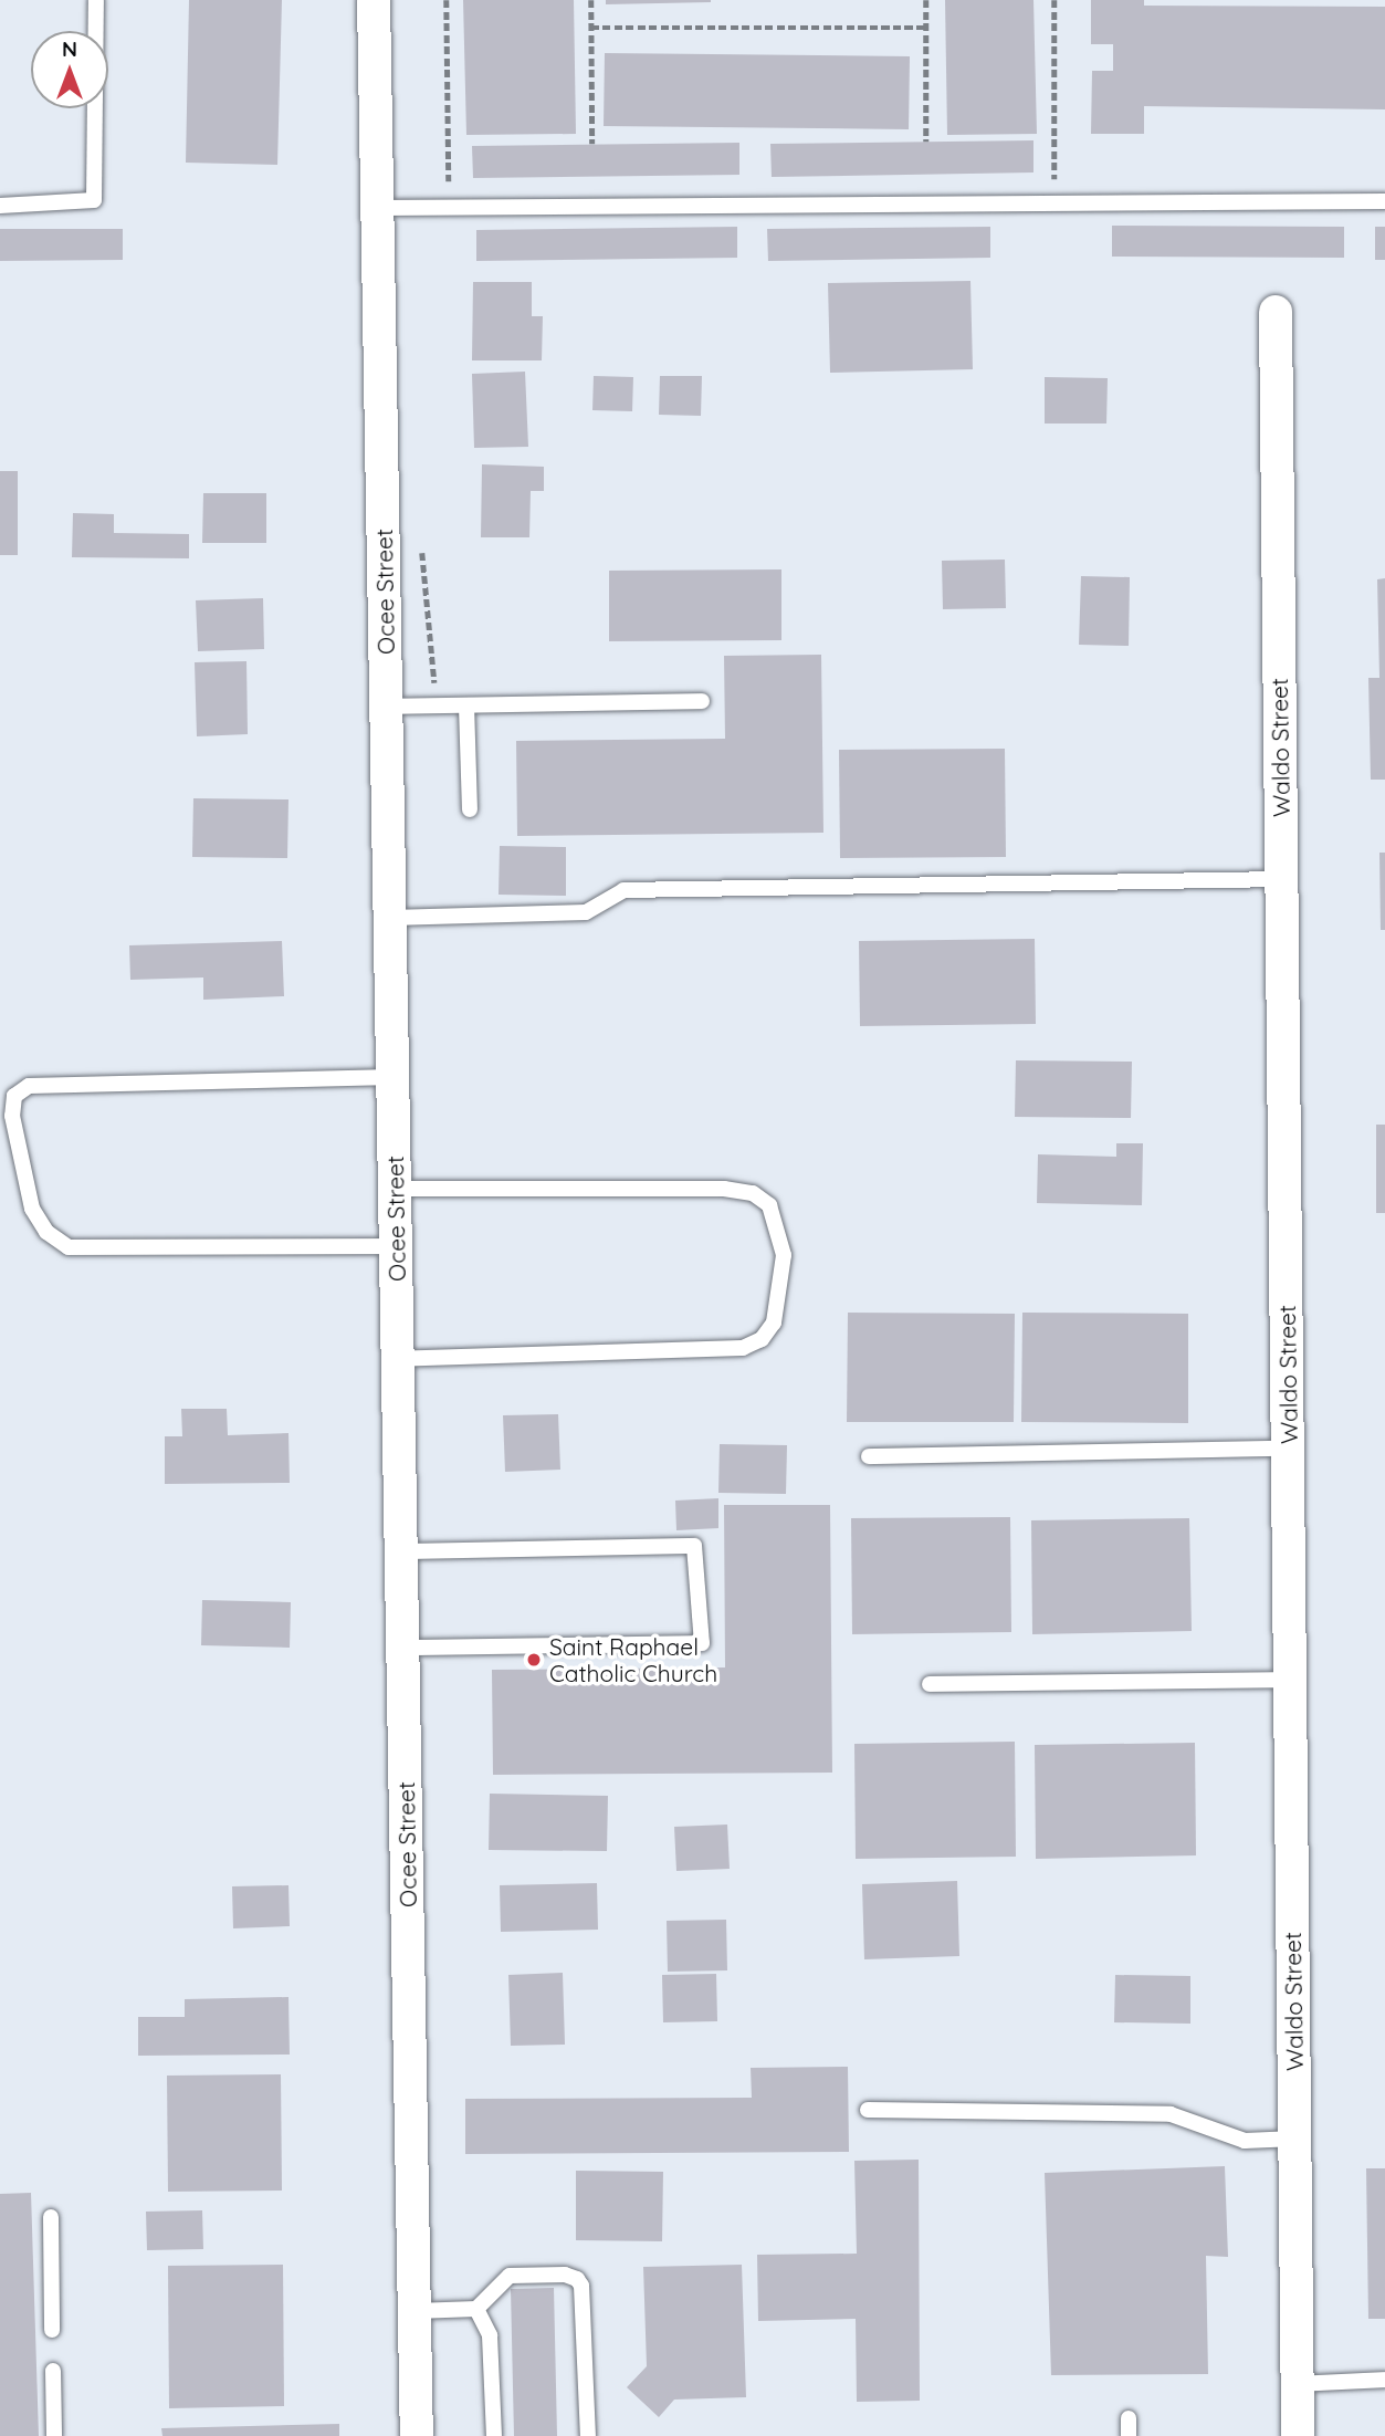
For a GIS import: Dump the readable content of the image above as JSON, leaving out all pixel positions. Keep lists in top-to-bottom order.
{
  "streets": {
    "street": ["Ocee Street", "Waldo Street"]
  },
  "places": ["Saint Raphael Catholic Church"],
  "north": "top"
}
